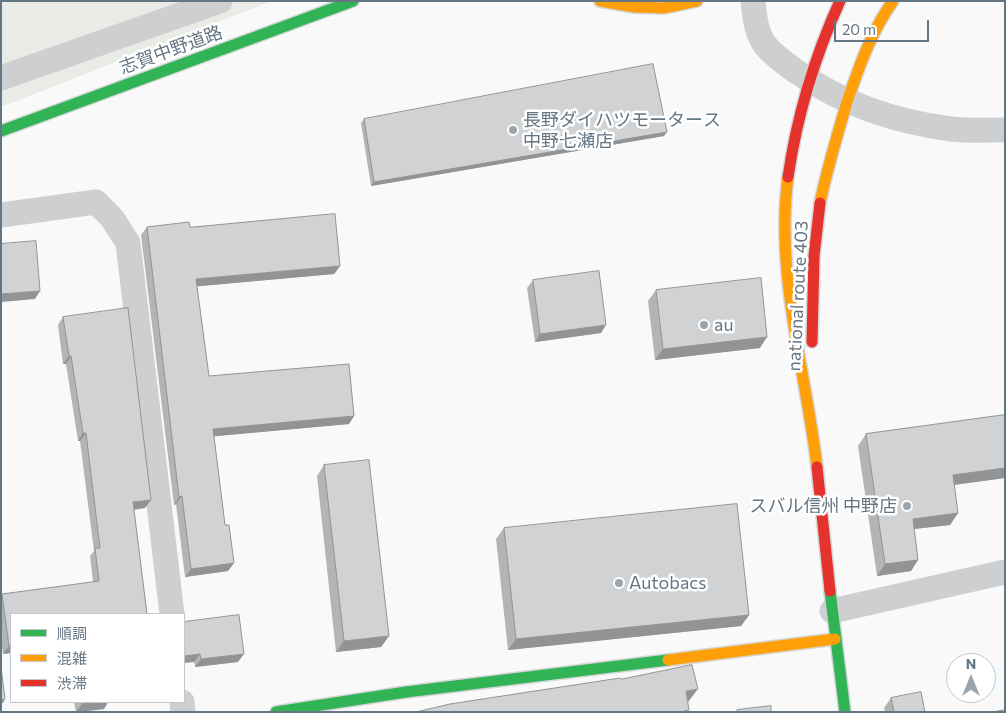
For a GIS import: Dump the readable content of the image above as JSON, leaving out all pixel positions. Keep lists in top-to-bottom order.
{
  "streets": {
    "main road": ["志賀中野道路", "national route 403"]
  },
  "places": [
    "長野ダイハツモータース 中野七瀬店",
    "au",
    "スバル信州 中野店",
    "Autobacs"
  ],
  "legend": ["順調", "混雑", "渋滞"],
  "scale_bar": "20 m",
  "north": "top"
}
